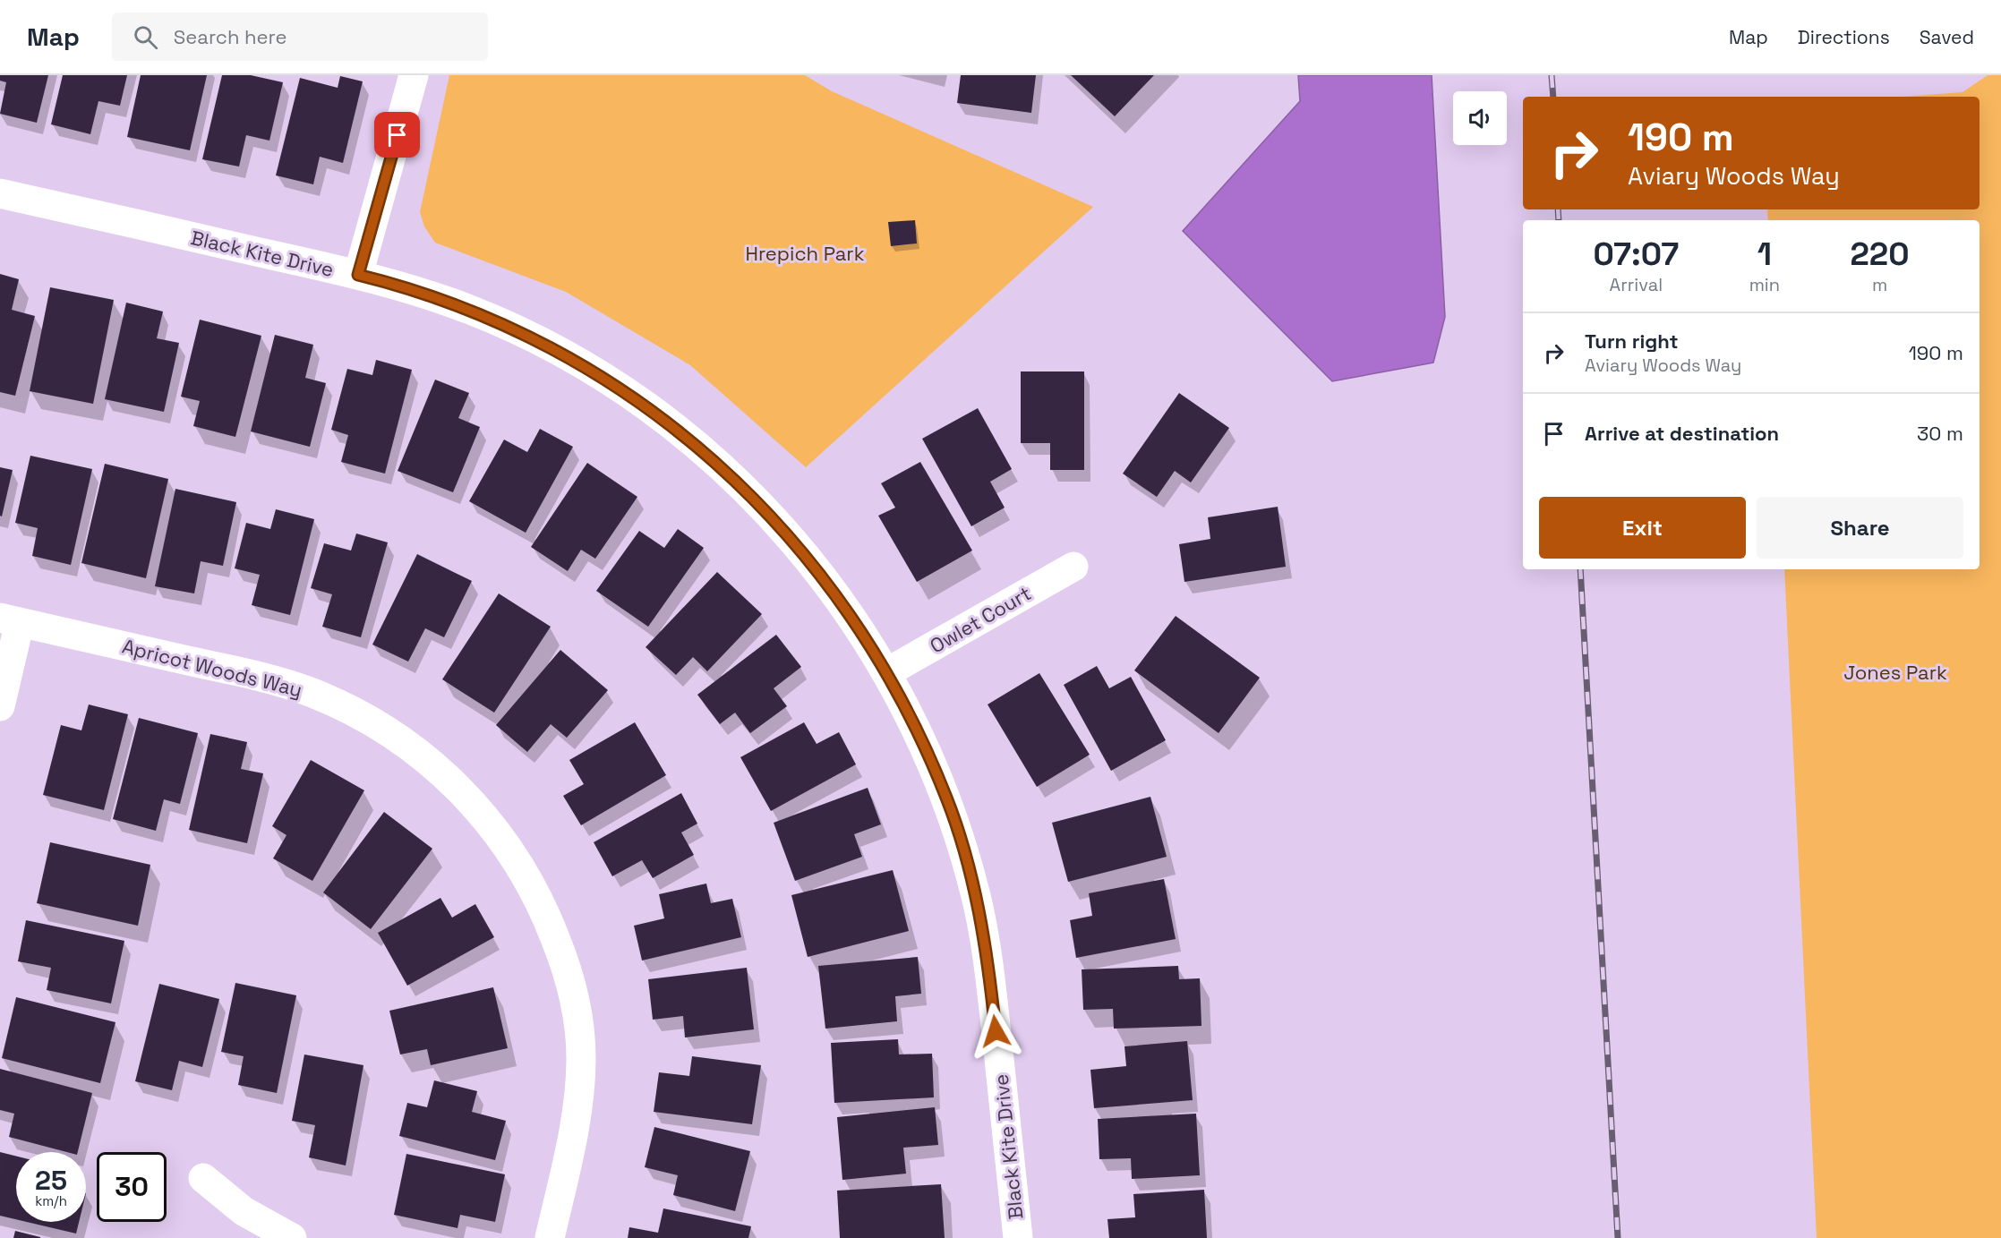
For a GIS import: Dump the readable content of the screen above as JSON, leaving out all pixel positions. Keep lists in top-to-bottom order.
{
  "streets": {
    "street": ["Black Kite Drive", "Owlet Court", "Apricot Woods Way"]
  },
  "crossings": [
    ["Black Kite Drive", "Owlet Court"]
  ],
  "parks": ["Hrepich Park", "Jones Park"],
  "page": {
    "header": "Map",
    "search": "Search here",
    "nav": ["Map", "Directions", "Saved"],
    "turn": ["190 m", "Aviary Woods Way"],
    "eta": [
      "07:07",
      "Arrival",
      "1",
      "min",
      "220",
      "m"
    ],
    "list": [
      {
        "name": "Turn right",
        "note": "Aviary Woods Way",
        "value": "190 m"
      },
      {
        "name": "Arrive at destination",
        "value": "30 m"
      }
    ],
    "buttons": ["Exit", "Share"],
    "speed": "25 km/h",
    "limit": "30"
  }
}
